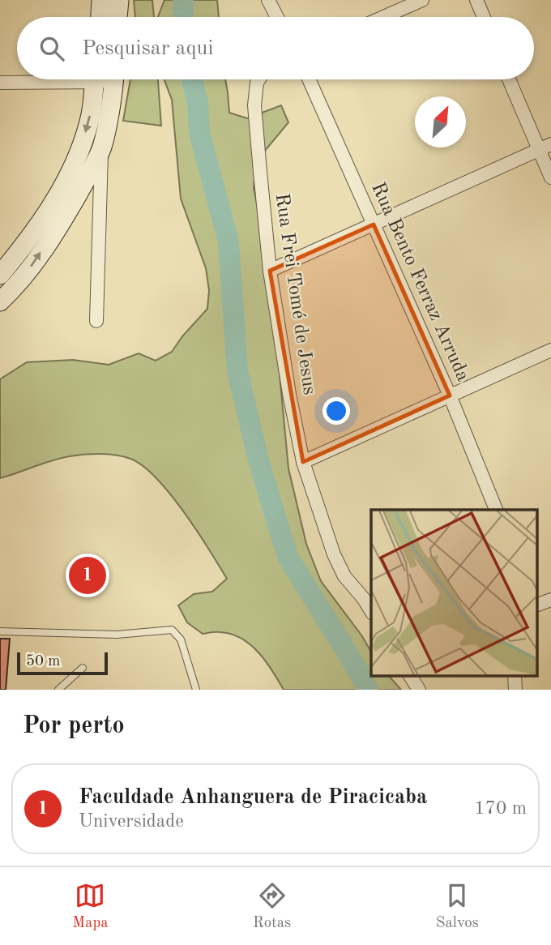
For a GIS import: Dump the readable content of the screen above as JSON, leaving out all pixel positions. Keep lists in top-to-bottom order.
{
  "streets": {
    "street": ["Rua Bento Ferraz Arruda", "Rua Frei Tomé de Jesus"]
  },
  "scale_bar": "50 m",
  "north": "top right",
  "page": {
    "search": "Pesquisar aqui",
    "pins": "1",
    "scale": "50 m",
    "heading": "Por perto",
    "list": [
      {
        "mark": "1",
        "name": "Faculdade Anhanguera de Piracicaba",
        "note": "Universidade",
        "value": "170 m"
      }
    ],
    "nav": ["Mapa", "Rotas", "Salvos"]
  }
}
